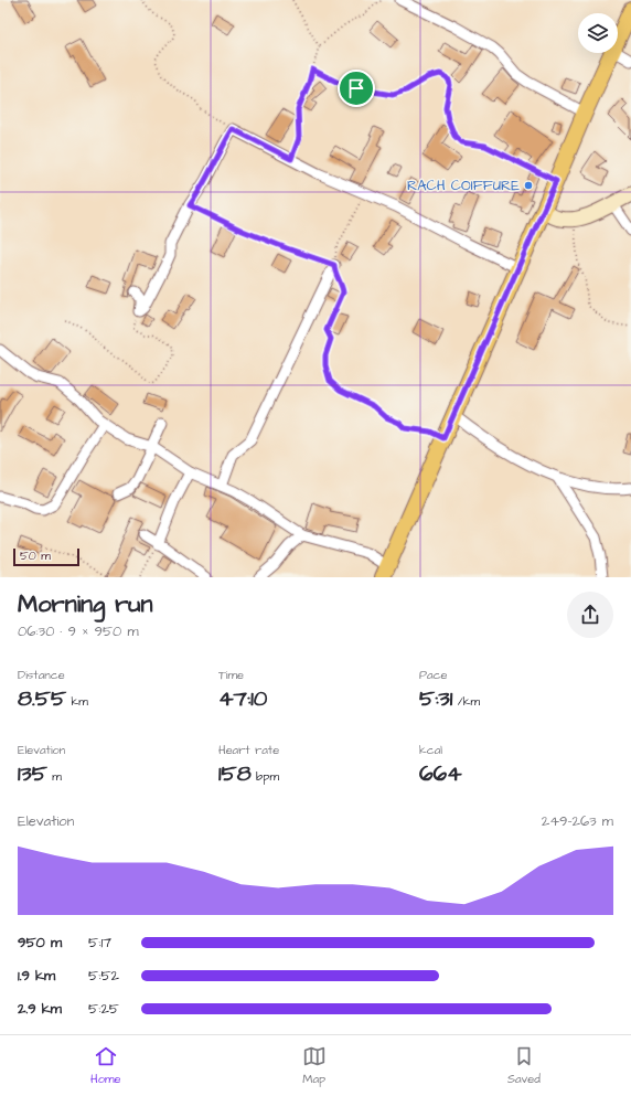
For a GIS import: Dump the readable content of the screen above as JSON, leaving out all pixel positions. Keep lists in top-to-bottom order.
{
  "places": ["RACH COIFFURE"],
  "scale_bar": "50 m",
  "page": {
    "scale": "50 m",
    "heading": ["Morning run", "06:30 · 9 × 950 m"],
    "stats": [
      ["Distance", "8.55 km"],
      ["Time", "47:10"],
      ["Pace", "5:31 /km"],
      ["Elevation", "135 m"],
      ["Heart rate", "158 bpm"],
      ["kcal", "664"]
    ],
    "chart": ["Elevation", "249–263 m"],
    "list": [
      {
        "name": "950 m",
        "note": "5:17"
      },
      {
        "name": "1.9 km",
        "note": "5:52"
      },
      {
        "name": "2.9 km",
        "note": "5:25"
      }
    ],
    "tabs": ["Home", "Map", "Saved"]
  }
}
